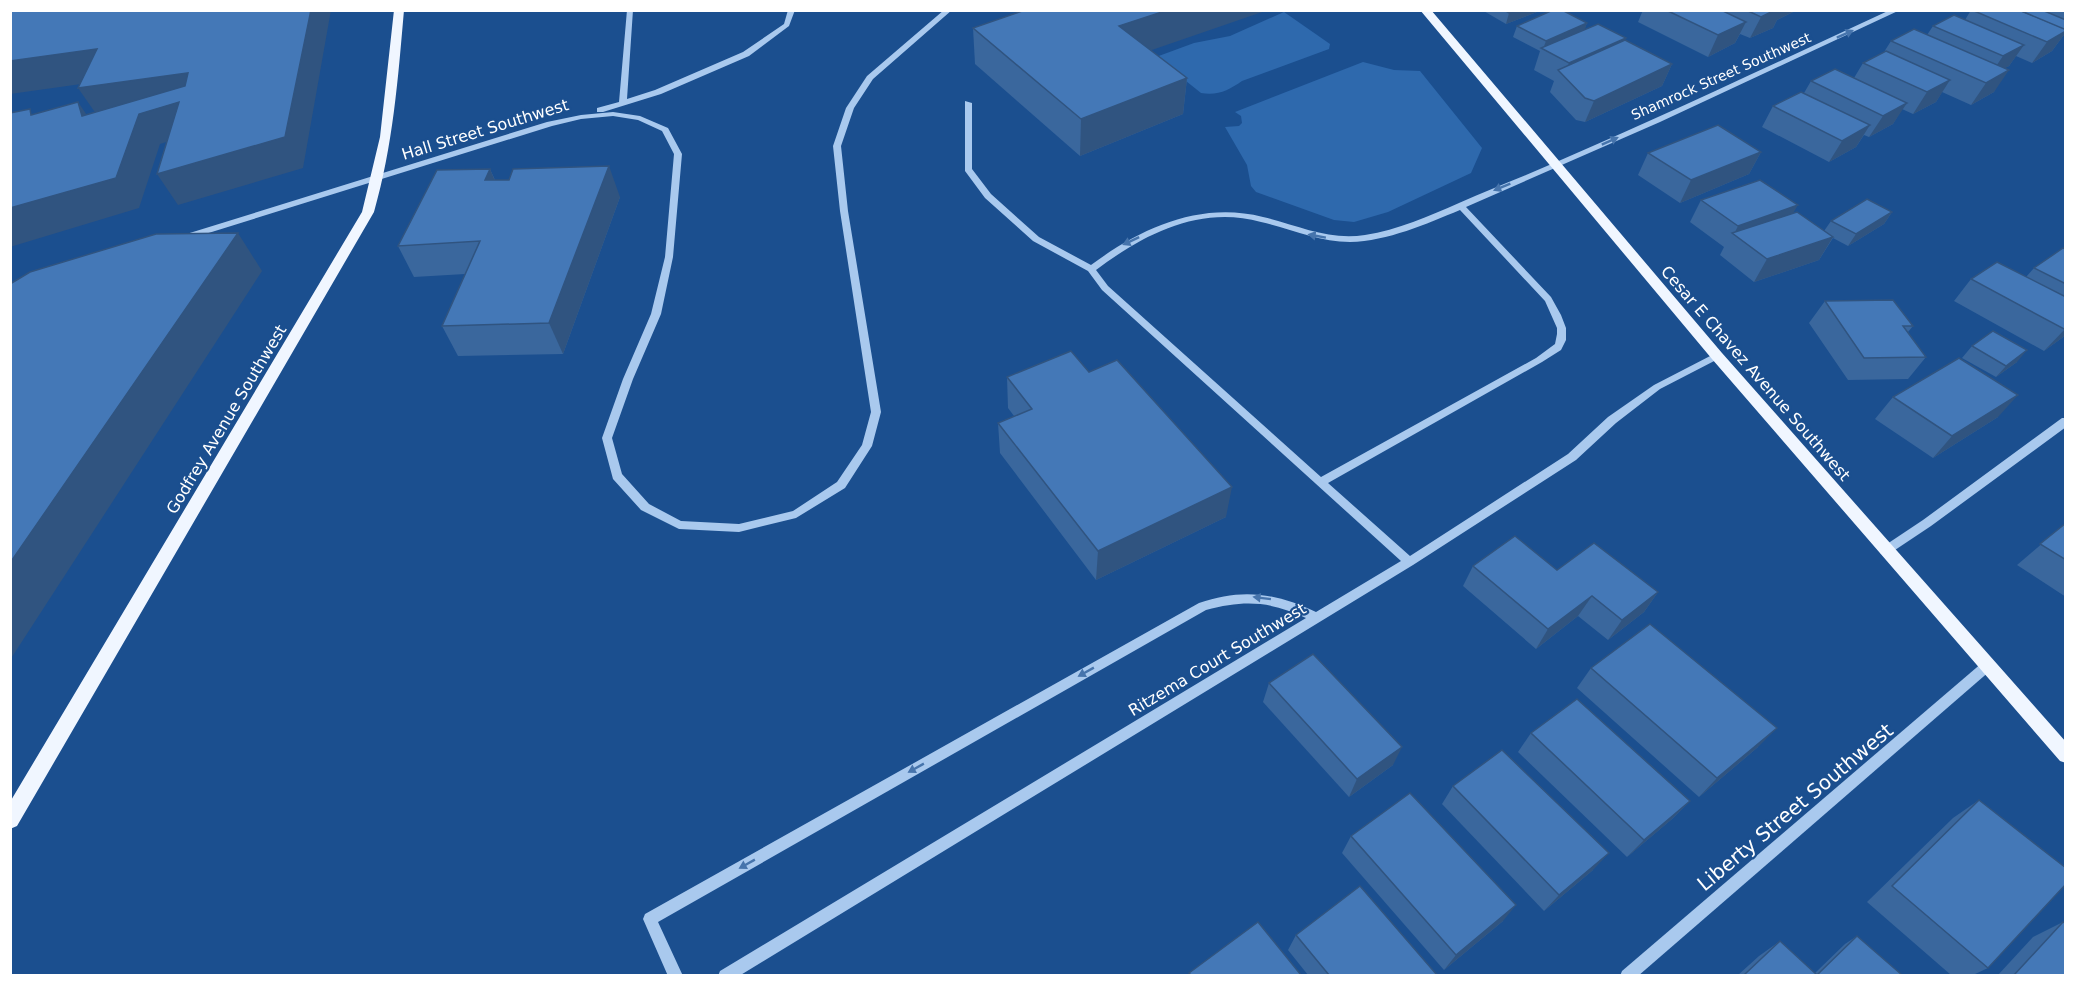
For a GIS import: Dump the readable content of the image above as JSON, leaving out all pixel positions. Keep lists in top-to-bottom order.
{
  "streets": {
    "main road": ["Cesar E Chavez Avenue Southwest", "Godfrey Avenue Southwest"],
    "street": [
      "Shamrock Street Southwest",
      "Hall Street Southwest",
      "Ritzema Court Southwest",
      "Liberty Street Southwest"
    ]
  },
  "crossings": [
    ["Shamrock Street Southwest", "Cesar E Chavez Avenue Southwest"],
    ["Hall Street Southwest", "Godfrey Avenue Southwest"],
    ["Cesar E Chavez Avenue Southwest", "Ritzema Court Southwest"],
    ["Cesar E Chavez Avenue Southwest", "Liberty Street Southwest"]
  ]
}
